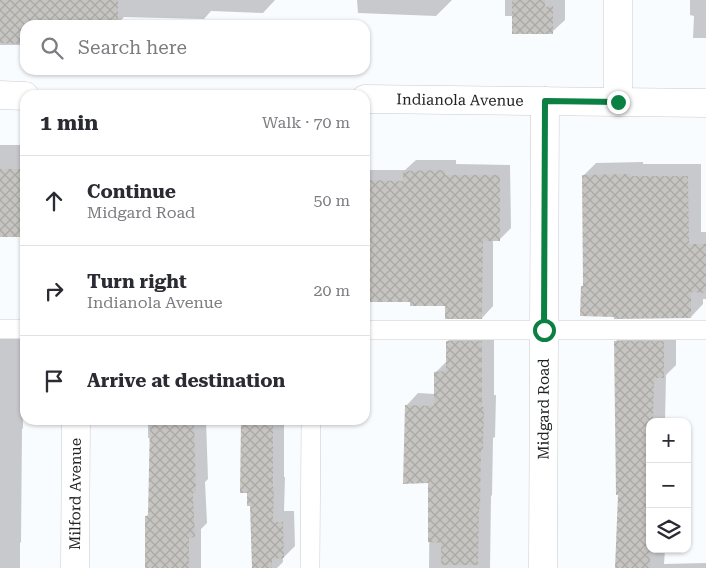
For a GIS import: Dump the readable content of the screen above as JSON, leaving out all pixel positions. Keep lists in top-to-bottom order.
{
  "streets": {
    "street": ["Indianola Avenue", "Midgard Road", "Milford Avenue"]
  },
  "crossings": [
    ["Indianola Avenue", "Midgard Road"]
  ],
  "page": {
    "search": "Search here",
    "heading": ["1 min", "Walk · 70 m"],
    "list": [
      ["Continue", "Midgard Road", "50 m"],
      ["Turn right", "Indianola Avenue", "20 m"],
      "Arrive at destination"
    ],
    "map_buttons": ["+", "−"]
  }
}
